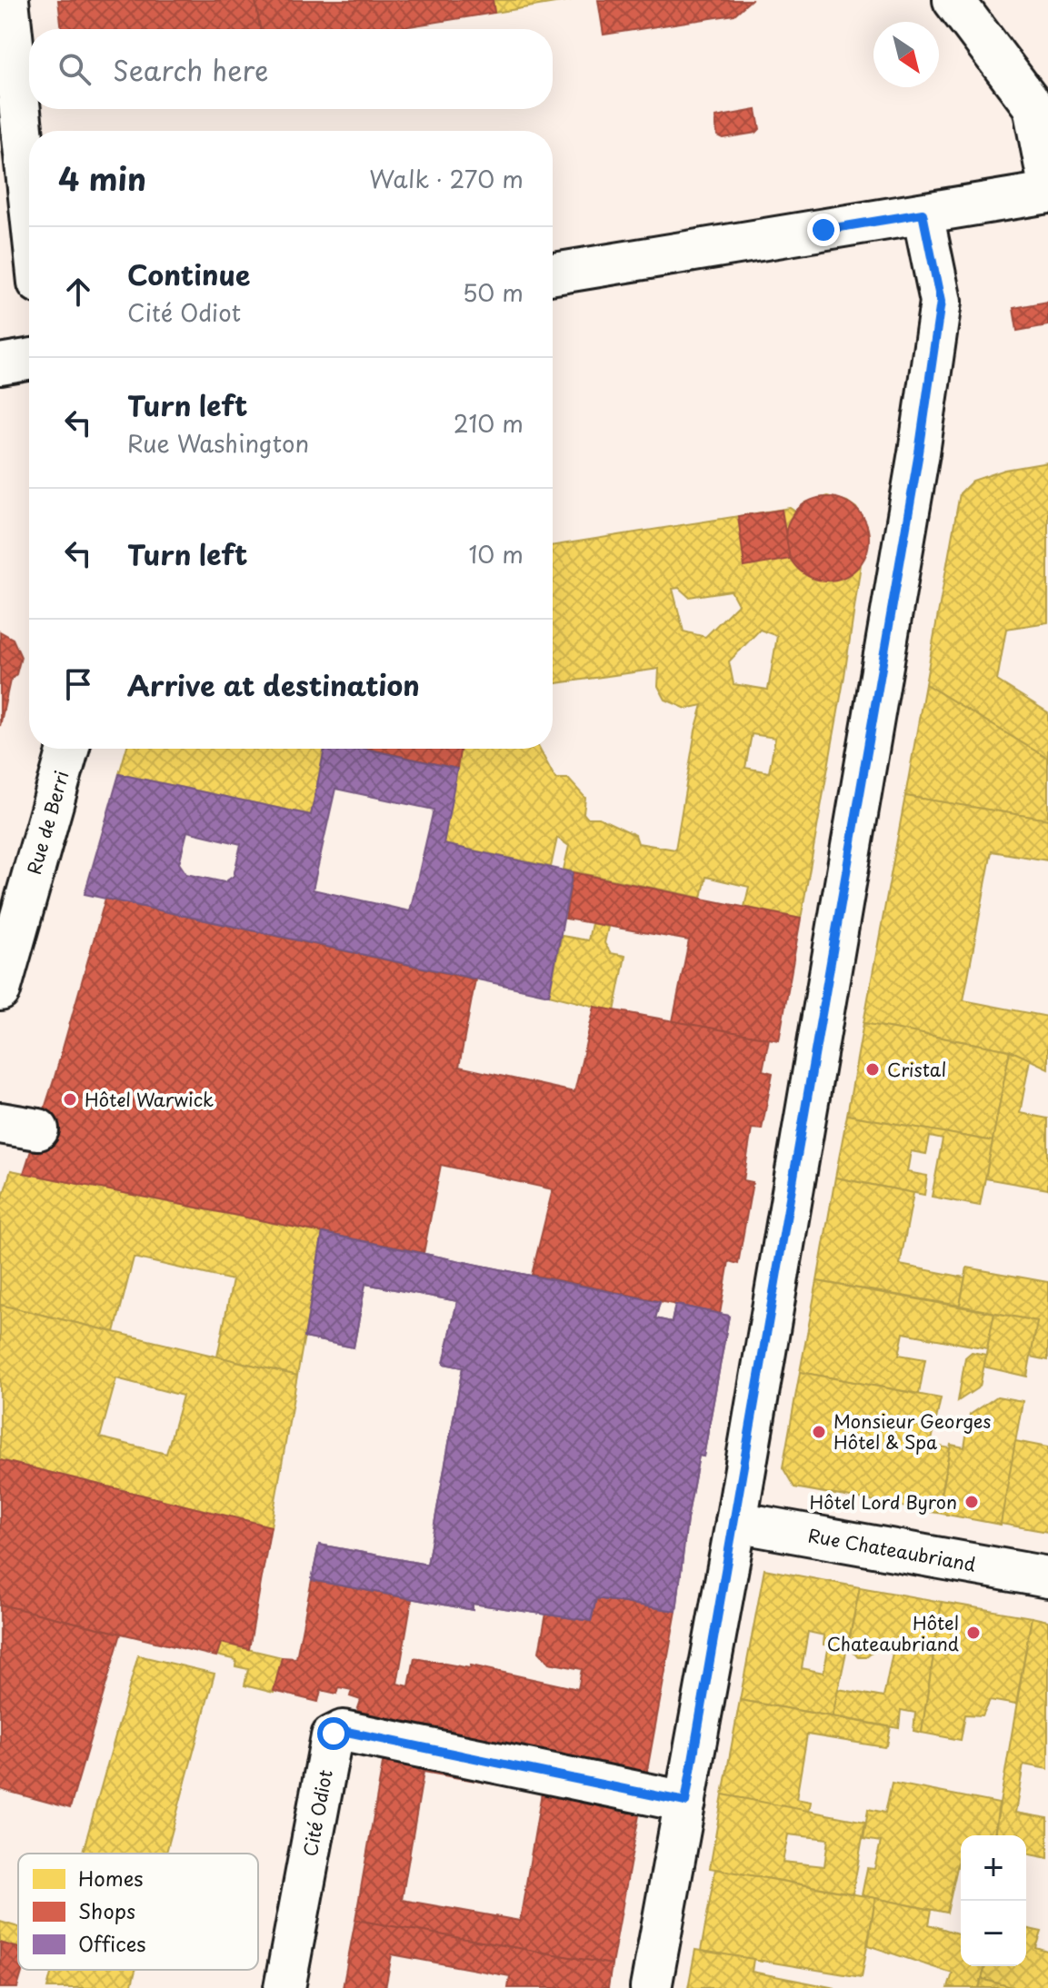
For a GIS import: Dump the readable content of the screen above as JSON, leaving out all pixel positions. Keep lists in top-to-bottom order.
{
  "streets": {
    "street": ["Rue de Berri", "Rue Chateaubriand", "Cité Odiot"]
  },
  "places": [
    "Cristal",
    "Hôtel Warwick",
    "Monsieur Georges Hôtel & Spa",
    "Hôtel Lord Byron",
    "Hôtel Chateaubriand"
  ],
  "legend": ["Homes", "Shops", "Offices"],
  "north": "bottom right",
  "page": {
    "search": "Search here",
    "heading": ["4 min", "Walk · 270 m"],
    "list": [
      ["Continue", "Cité Odiot", "50 m"],
      ["Turn left", "Rue Washington", "210 m"],
      ["Turn left", "10 m"],
      "Arrive at destination"
    ],
    "map_buttons": ["+", "−"]
  }
}
